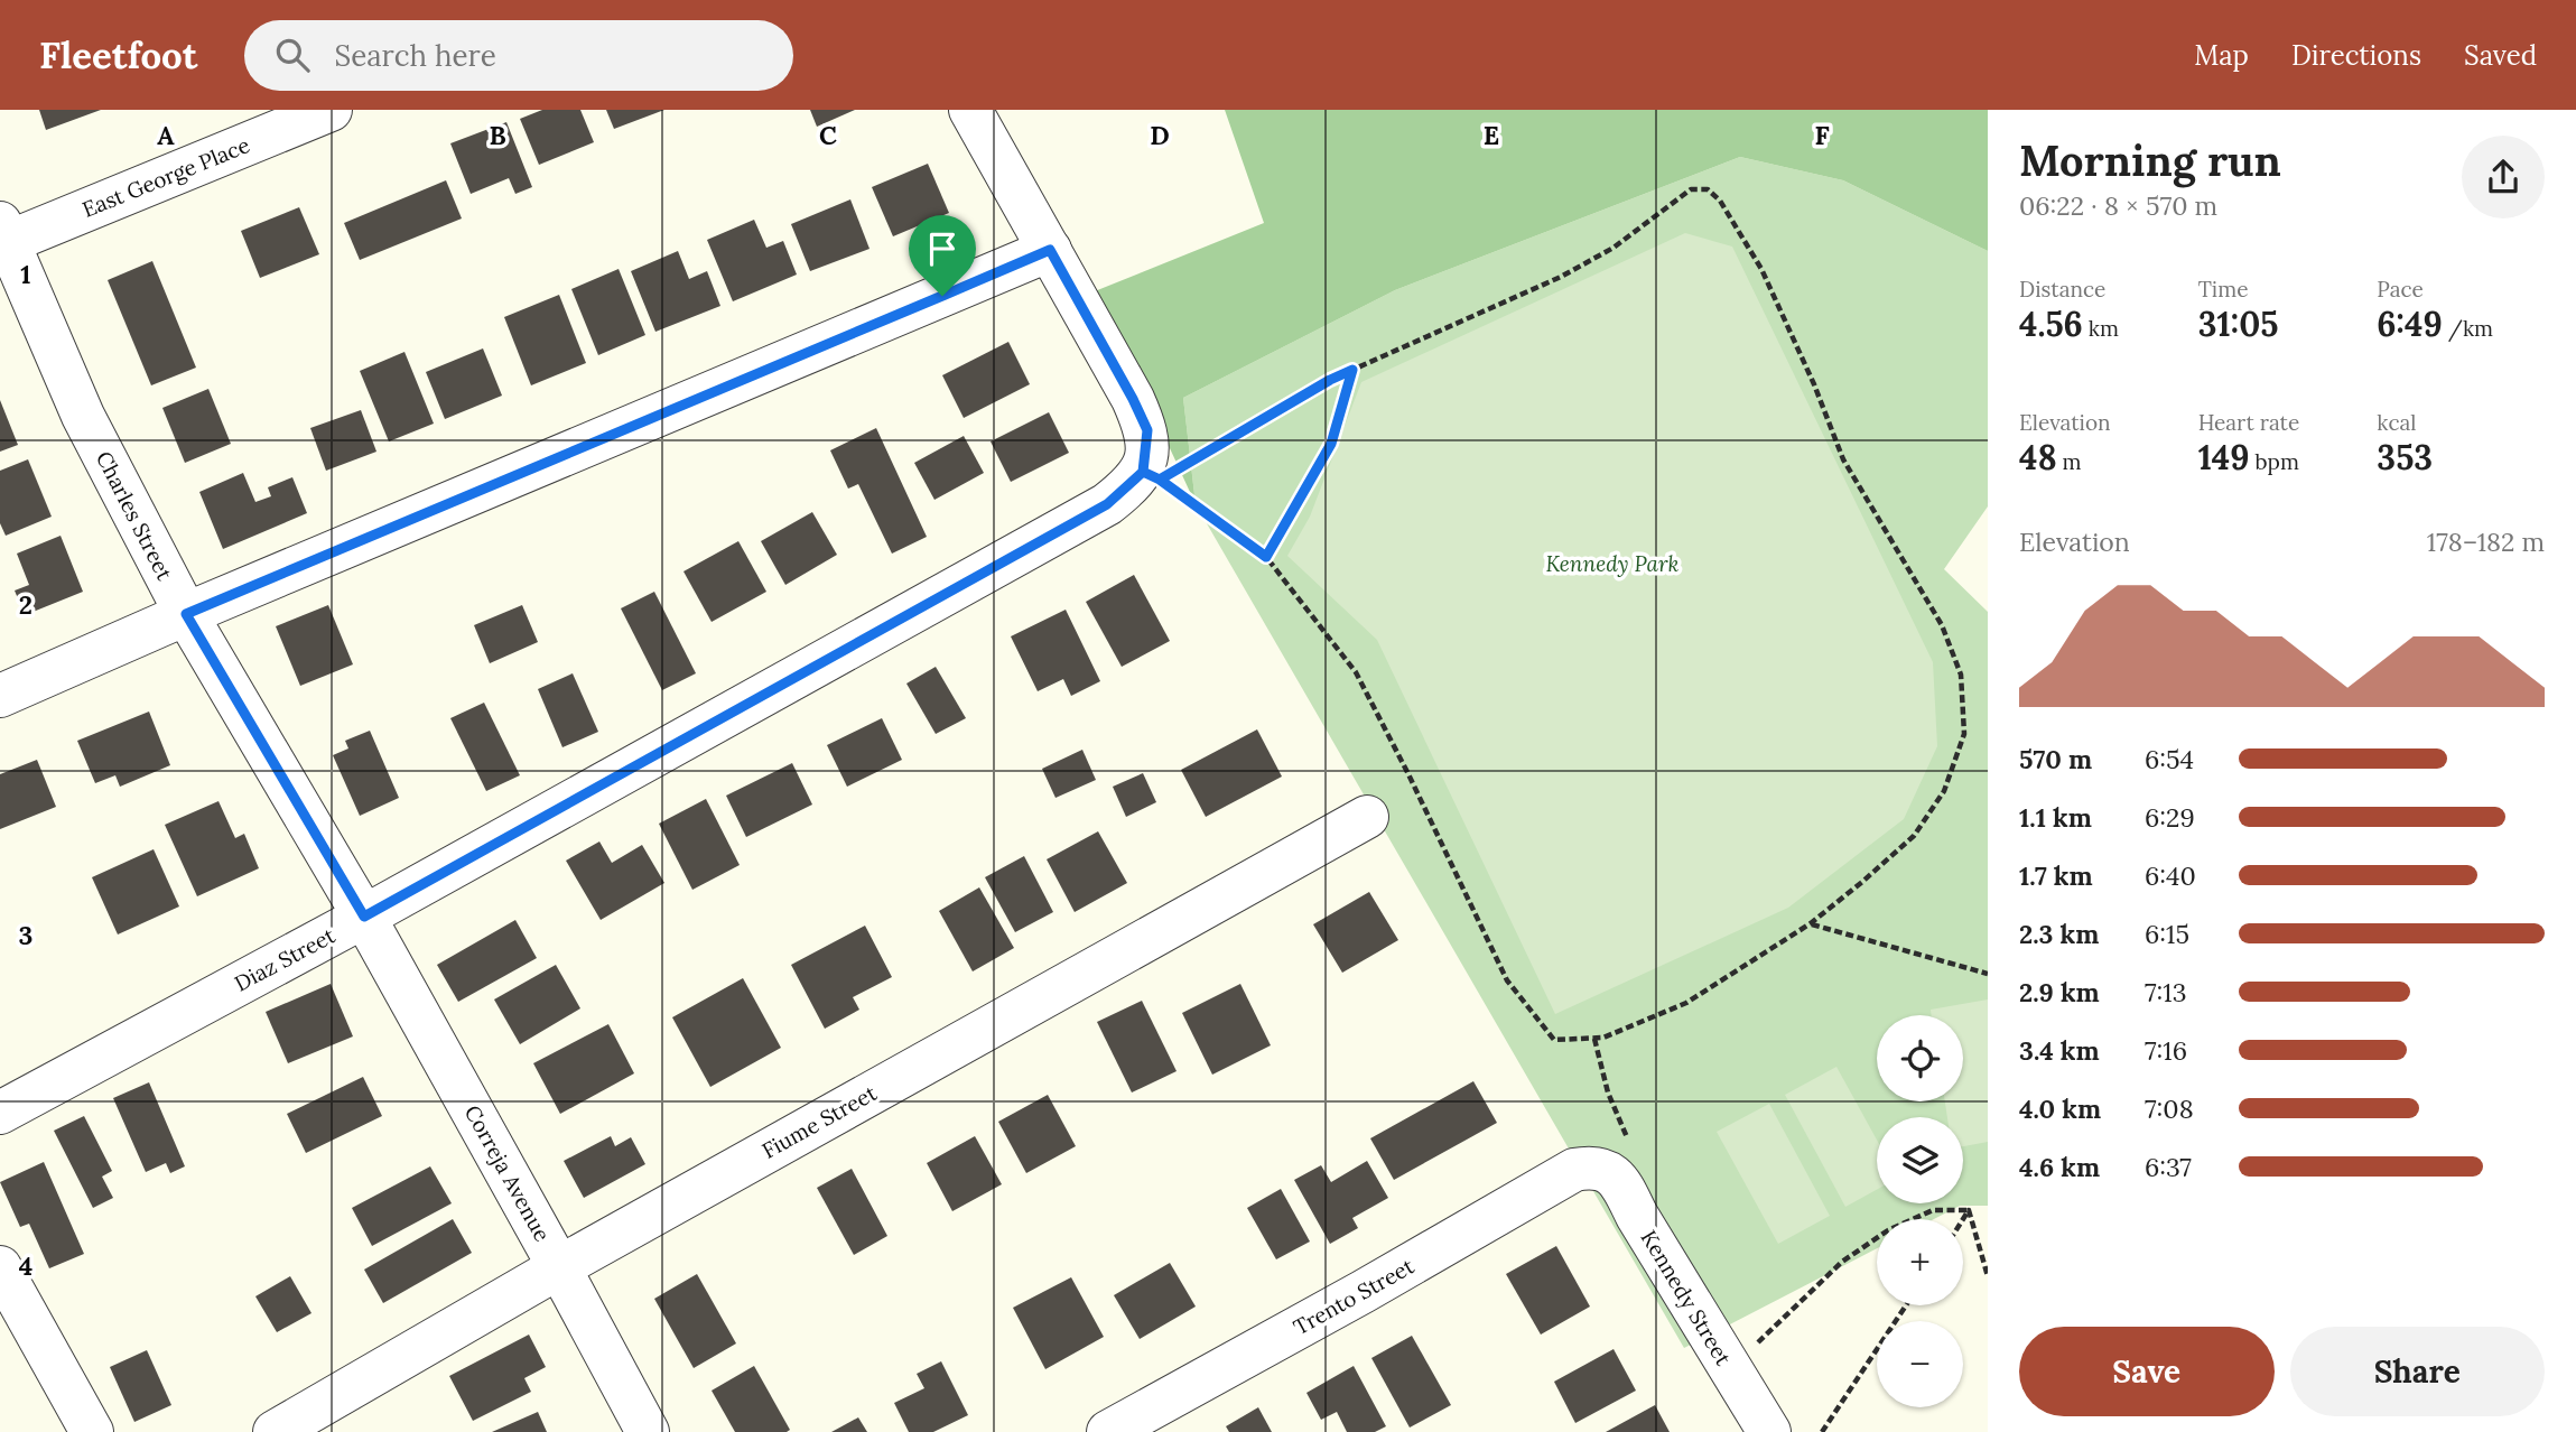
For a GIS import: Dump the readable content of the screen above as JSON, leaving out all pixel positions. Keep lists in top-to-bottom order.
{
  "streets": {
    "street": [
      "East George Place",
      "Charles Street",
      "Diaz Street",
      "Fiume Street",
      "Correja Avenue",
      "Trento Street",
      "Kennedy Street"
    ]
  },
  "crossings": [
    ["East George Place", "Charles Street"],
    ["Charles Street", "Diaz Street"],
    ["Charles Street", "Correja Avenue"],
    ["Diaz Street", "Correja Avenue"],
    ["Fiume Street", "Correja Avenue"],
    ["Trento Street", "Kennedy Street"]
  ],
  "parks": ["Kennedy Park"],
  "page": {
    "header": "Fleetfoot",
    "search": "Search here",
    "nav": ["Map", "Directions", "Saved"],
    "heading": ["Morning run", "06:22 · 8 × 570 m"],
    "stats": [
      ["Distance", "4.56 km"],
      ["Time", "31:05"],
      ["Pace", "6:49 /km"],
      ["Elevation", "48 m"],
      ["Heart rate", "149 bpm"],
      ["kcal", "353"]
    ],
    "chart": ["Elevation", "178–182 m"],
    "list": [
      {
        "name": "570 m",
        "note": "6:54"
      },
      {
        "name": "1.1 km",
        "note": "6:29"
      },
      {
        "name": "1.7 km",
        "note": "6:40"
      },
      {
        "name": "2.3 km",
        "note": "6:15"
      },
      {
        "name": "2.9 km",
        "note": "7:13"
      },
      {
        "name": "3.4 km",
        "note": "7:16"
      },
      {
        "name": "4.0 km",
        "note": "7:08"
      },
      {
        "name": "4.6 km",
        "note": "6:37"
      }
    ],
    "map_buttons": ["+", "−"],
    "buttons": ["Save", "Share"]
  },
  "grid": {
    "columns": [
      "A",
      "B",
      "C",
      "D",
      "E",
      "F"
    ],
    "rows": [
      "1",
      "2",
      "3",
      "4"
    ]
  }
}
